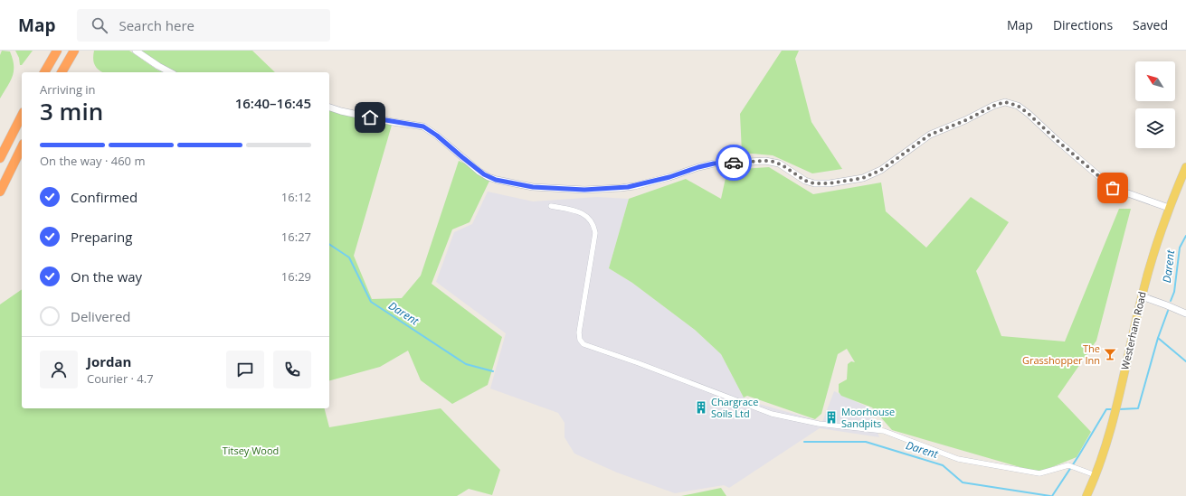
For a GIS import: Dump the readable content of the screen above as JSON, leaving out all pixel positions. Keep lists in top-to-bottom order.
{
  "streets": {
    "main road": ["Westerham Road"]
  },
  "water": ["Darent"],
  "parks": ["Titsey Wood"],
  "places": {
    "bar": ["The Grasshopper Inn"],
    "building": ["Chargrace Soils Ltd", "Moorhouse Sandpits"]
  },
  "north": "top left",
  "page": {
    "header": "Map",
    "search": "Search here",
    "nav": ["Map", "Directions", "Saved"],
    "heading": ["3 min", "Arriving in", "16:40–16:45"],
    "panel": ["Jordan", "Courier · 4.7"],
    "bar": "On the way · 460 m",
    "list": [
      ["Confirmed", "16:12"],
      ["Preparing", "16:27"],
      ["On the way", "16:29"],
      "Delivered"
    ]
  }
}
